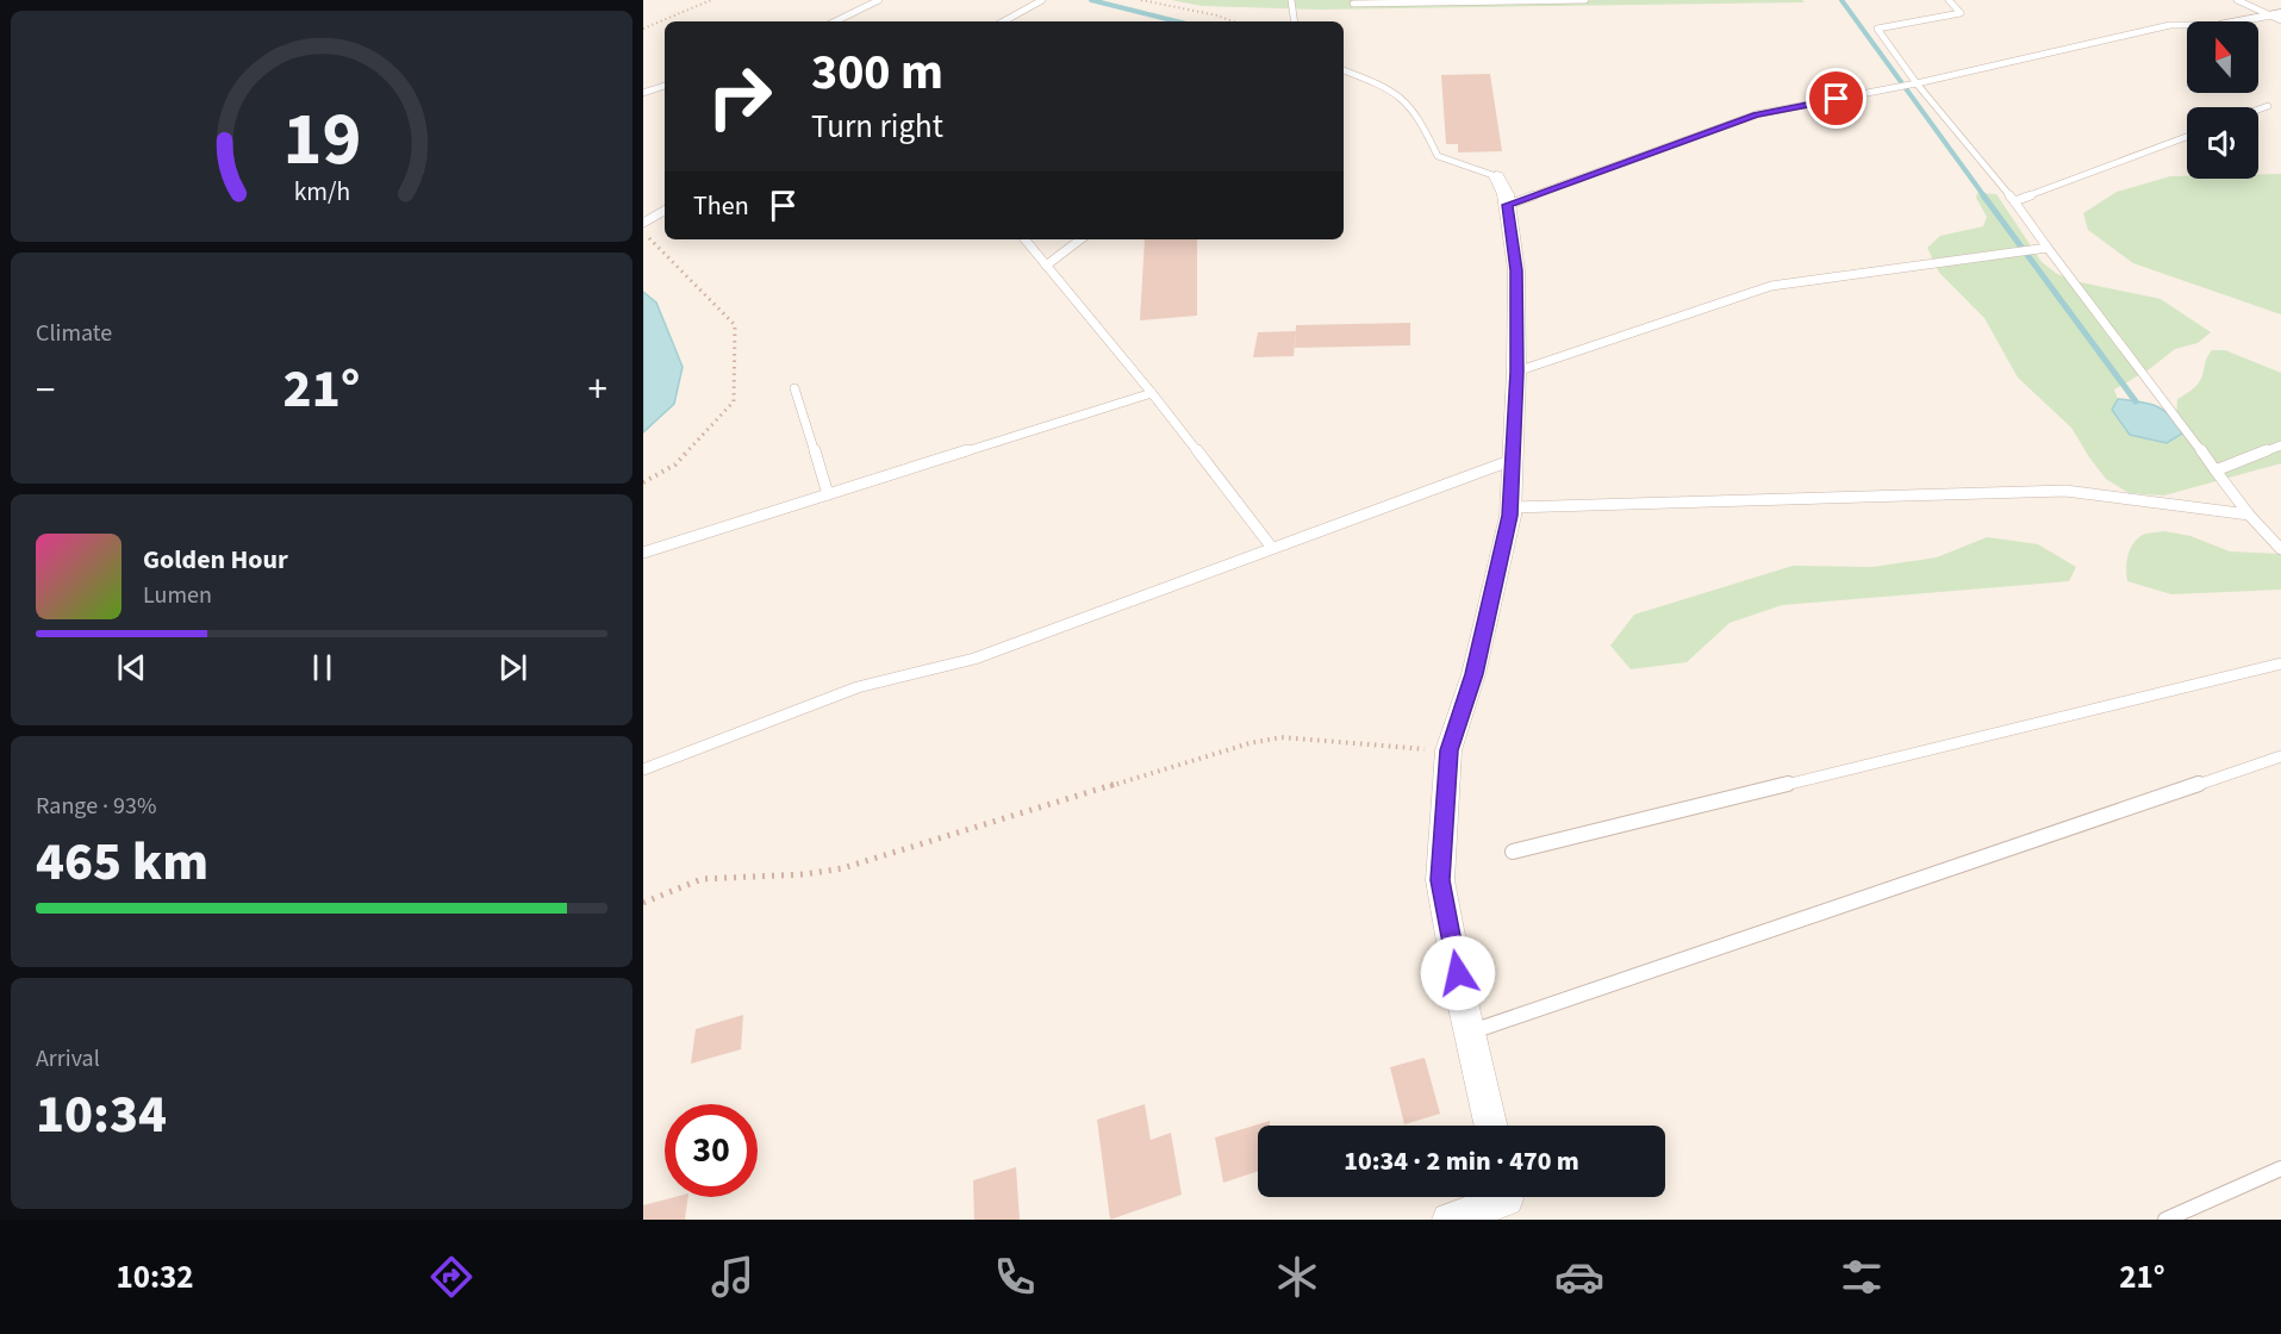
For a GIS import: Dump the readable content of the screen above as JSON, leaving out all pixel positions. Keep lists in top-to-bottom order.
{
  "north": "top",
  "page": {
    "turn": ["300 m", "Turn right"],
    "then": "Then",
    "tile": [
      "Climate",
      ["Range · 93%", "465 km"],
      ["Arrival", "10:34"]
    ],
    "heat": ["−", "21°", "+"],
    "song": ["Golden Hour", "Lumen"],
    "limit": "30",
    "trip": "10:34 · 2 min · 470 m",
    "tabs": ["10:32", "21°"],
    "gauge": ["19", "km/h"]
  }
}
